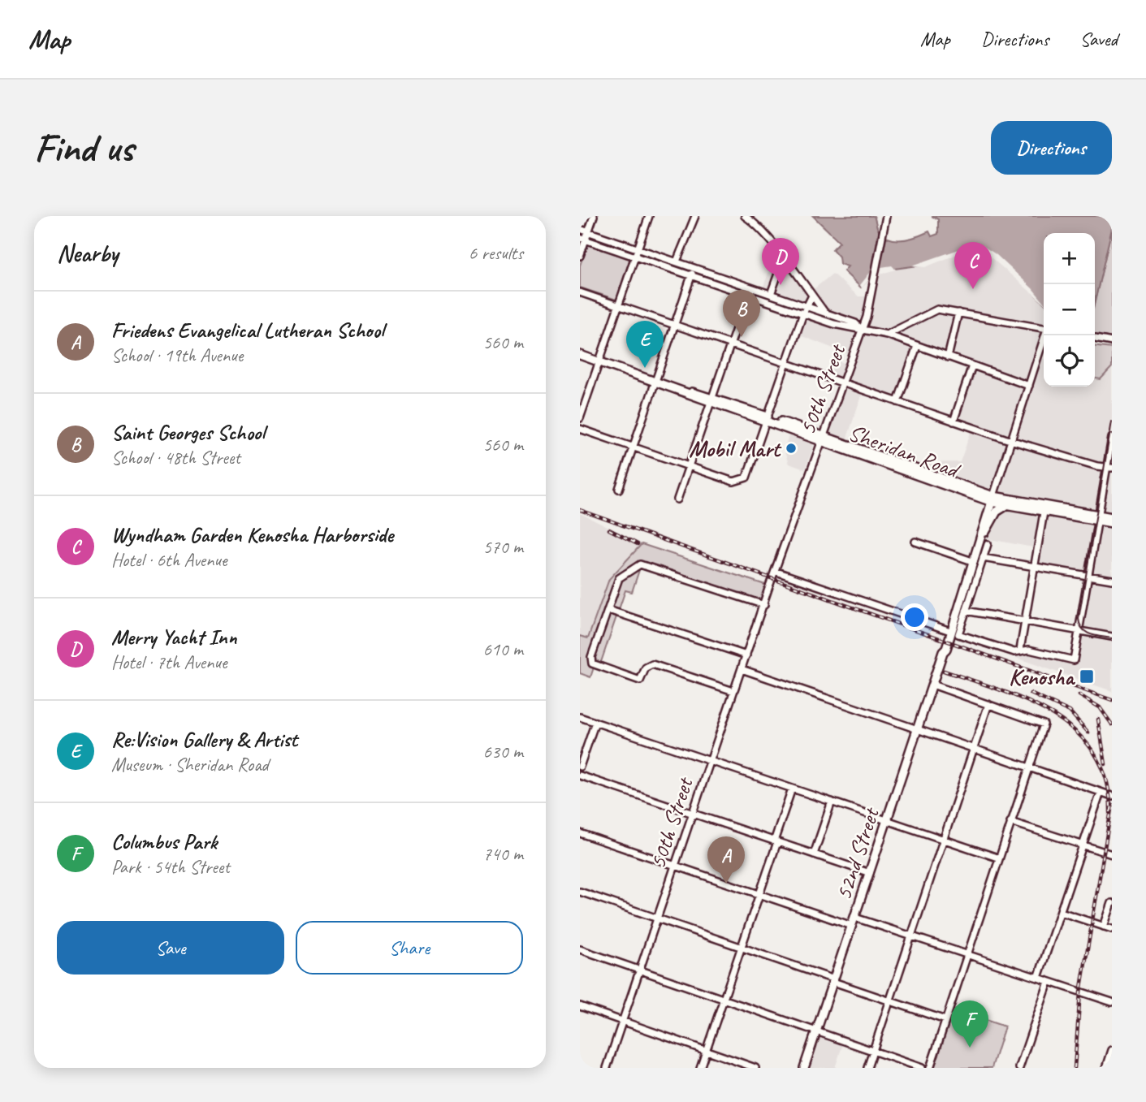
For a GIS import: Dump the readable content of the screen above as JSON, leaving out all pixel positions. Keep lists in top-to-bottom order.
{
  "streets": {
    "main road": ["Sheridan Road", "52nd Street"],
    "street": ["50th Street"]
  },
  "crossings": [
    ["50th Street", "Sheridan Road"],
    ["Sheridan Road", "52nd Street"]
  ],
  "places": {
    "other": ["Mobil Mart"],
    "transit": ["Kenosha"]
  },
  "page": {
    "header": "Map",
    "nav": ["Map", "Directions", "Saved"],
    "buttons": [
      "Directions",
      ["Save", "Share"]
    ],
    "title": "Find us",
    "heading": ["Nearby", "6 results"],
    "map_buttons": ["+", "−"],
    "pins": [
      "D",
      "C",
      "B",
      "E",
      "A",
      "F"
    ],
    "list": [
      {
        "mark": "A",
        "name": "Friedens Evangelical Lutheran School",
        "note": "School · 19th Avenue",
        "value": "560 m"
      },
      {
        "mark": "B",
        "name": "Saint Georges School",
        "note": "School · 48th Street",
        "value": "560 m"
      },
      {
        "mark": "C",
        "name": "Wyndham Garden Kenosha Harborside",
        "note": "Hotel · 6th Avenue",
        "value": "570 m"
      },
      {
        "mark": "D",
        "name": "Merry Yacht Inn",
        "note": "Hotel · 7th Avenue",
        "value": "610 m"
      },
      {
        "mark": "E",
        "name": "Re:Vision Gallery & Artist",
        "note": "Museum · Sheridan Road",
        "value": "630 m"
      },
      {
        "mark": "F",
        "name": "Columbus Park",
        "note": "Park · 54th Street",
        "value": "740 m"
      }
    ]
  }
}
